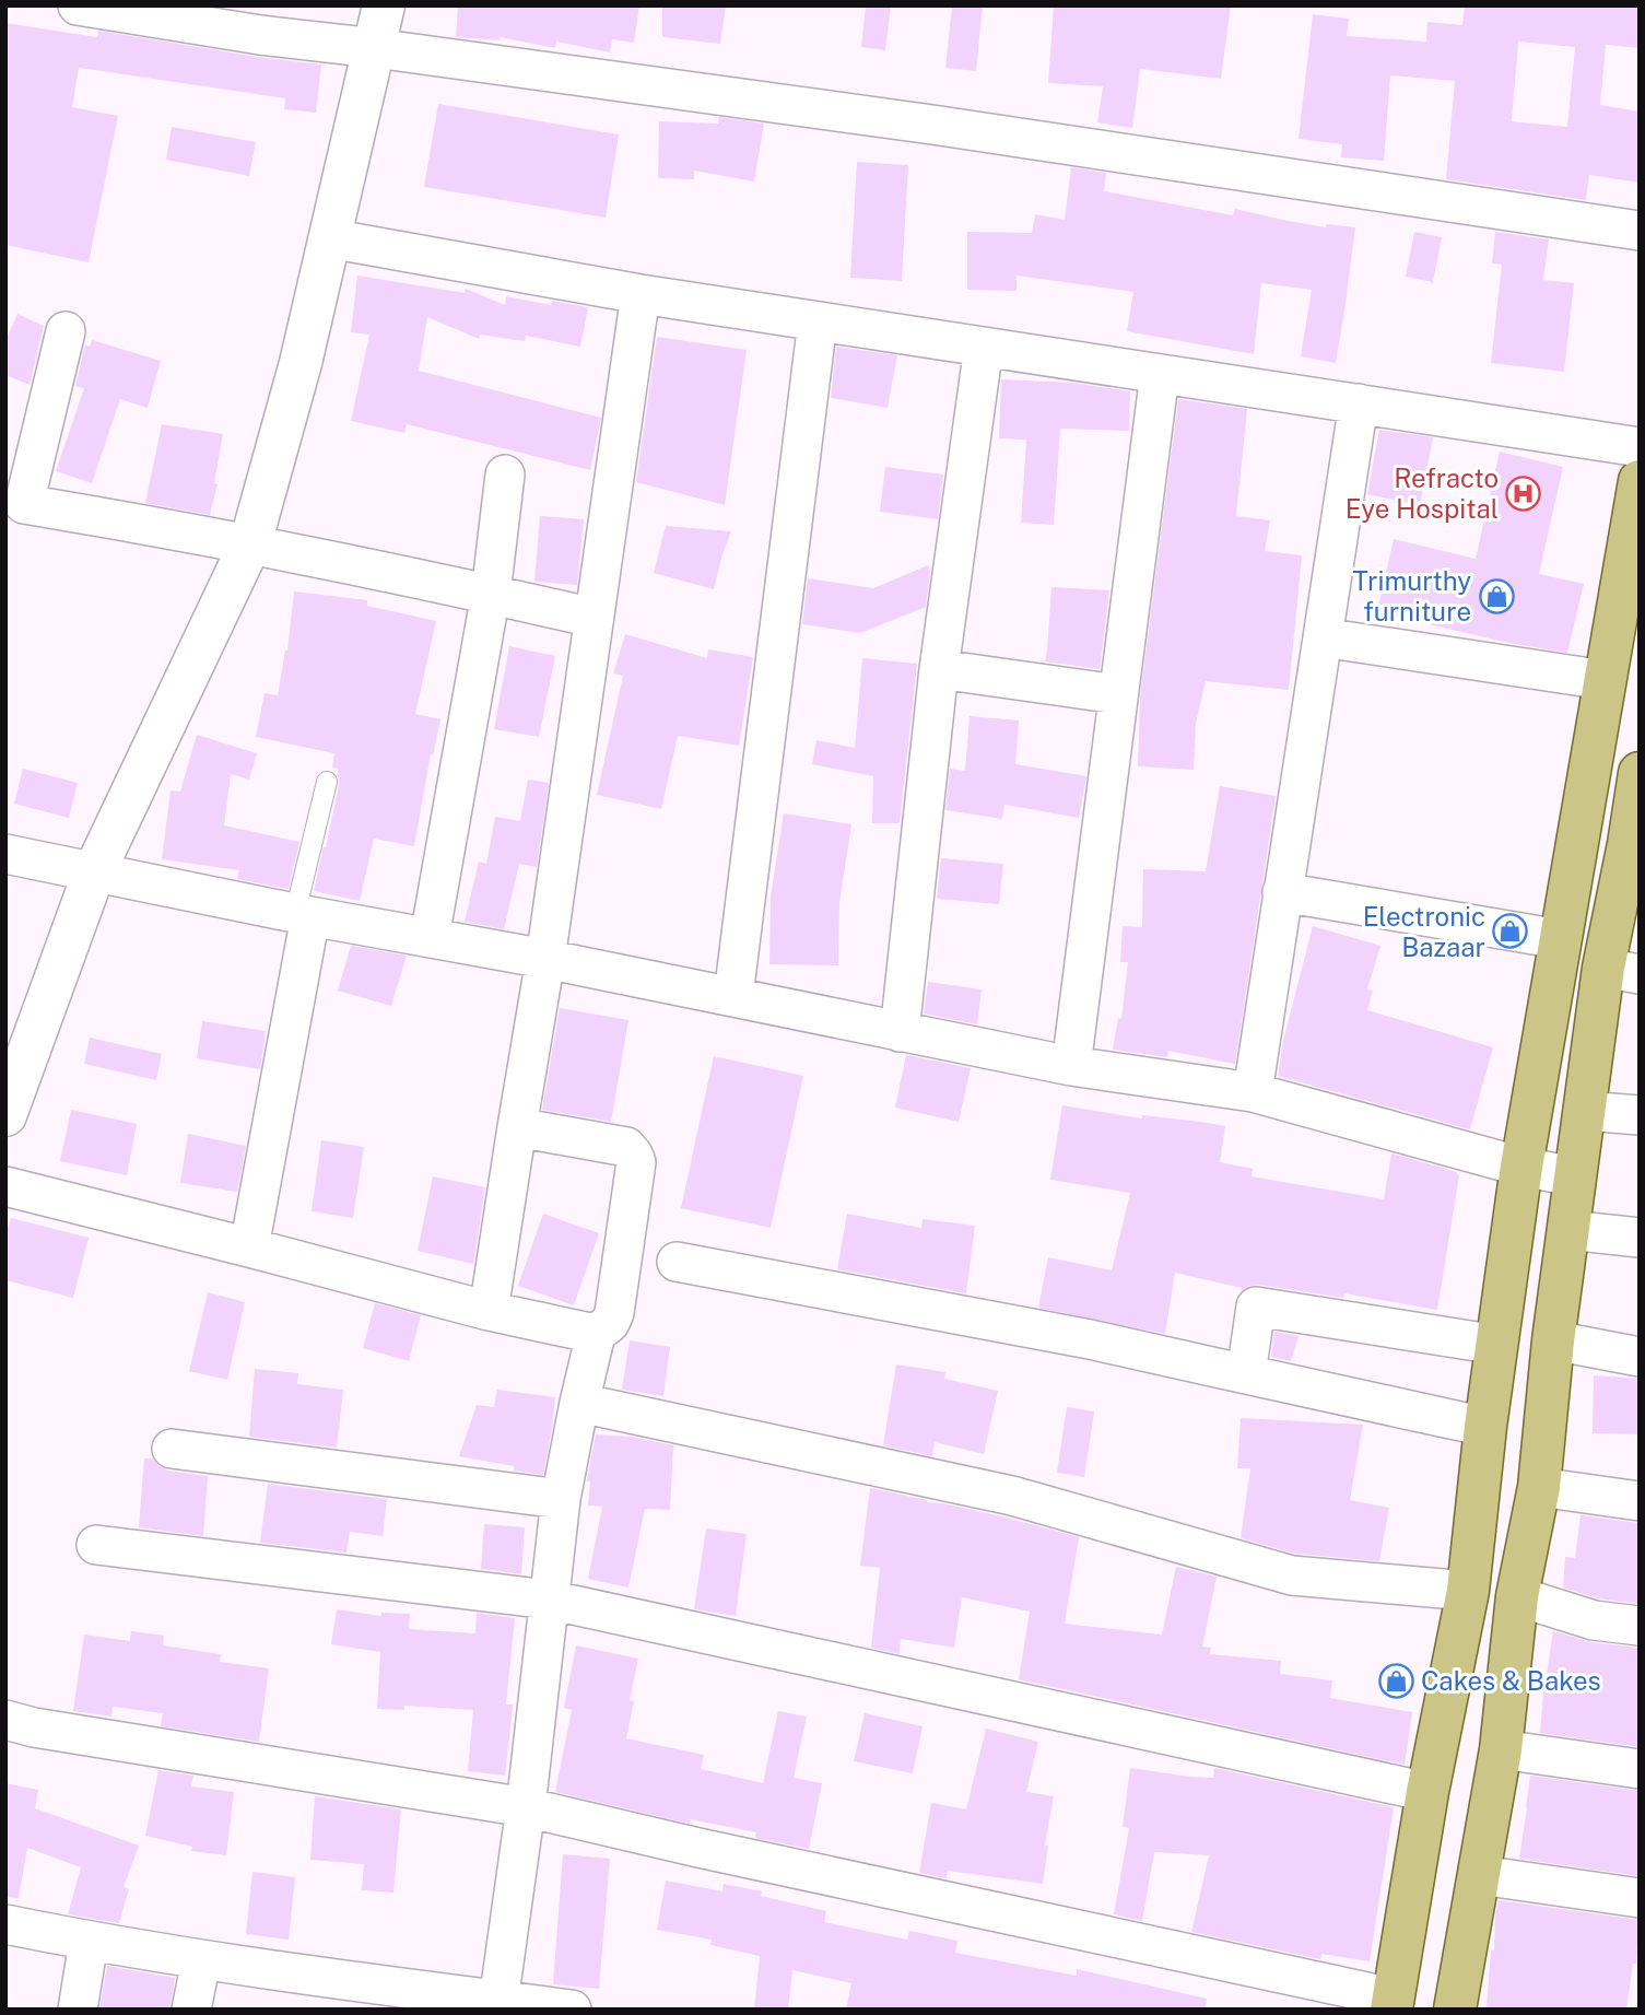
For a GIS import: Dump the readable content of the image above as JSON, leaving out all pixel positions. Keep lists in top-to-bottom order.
{
  "places": {
    "hospital": ["Refracto Eye Hospital"],
    "shop": ["Trimurthy furniture", "Electronic Bazaar", "Cakes & Bakes"]
  }
}
